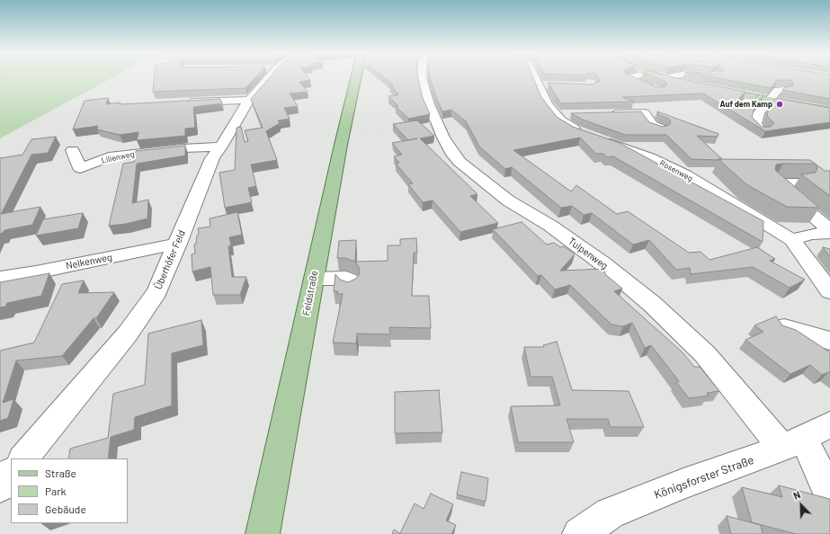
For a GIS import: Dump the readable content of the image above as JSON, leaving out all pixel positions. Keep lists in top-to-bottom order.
{
  "streets": {
    "main road": ["Feldstraße"],
    "street": [
      "Lilienweg",
      "Rosenweg",
      "Tulpenweg",
      "Überhöfer Feld",
      "Nelkenweg",
      "Königsforster Straße"
    ]
  },
  "crossings": [
    ["Lilienweg", "Überhöfer Feld"],
    ["Tulpenweg", "Königsforster Straße"],
    ["Überhöfer Feld", "Nelkenweg"]
  ],
  "places": ["Auf dem Kamp"],
  "legend": ["Straße", "Park", "Gebäude"],
  "north": "top left"
}
